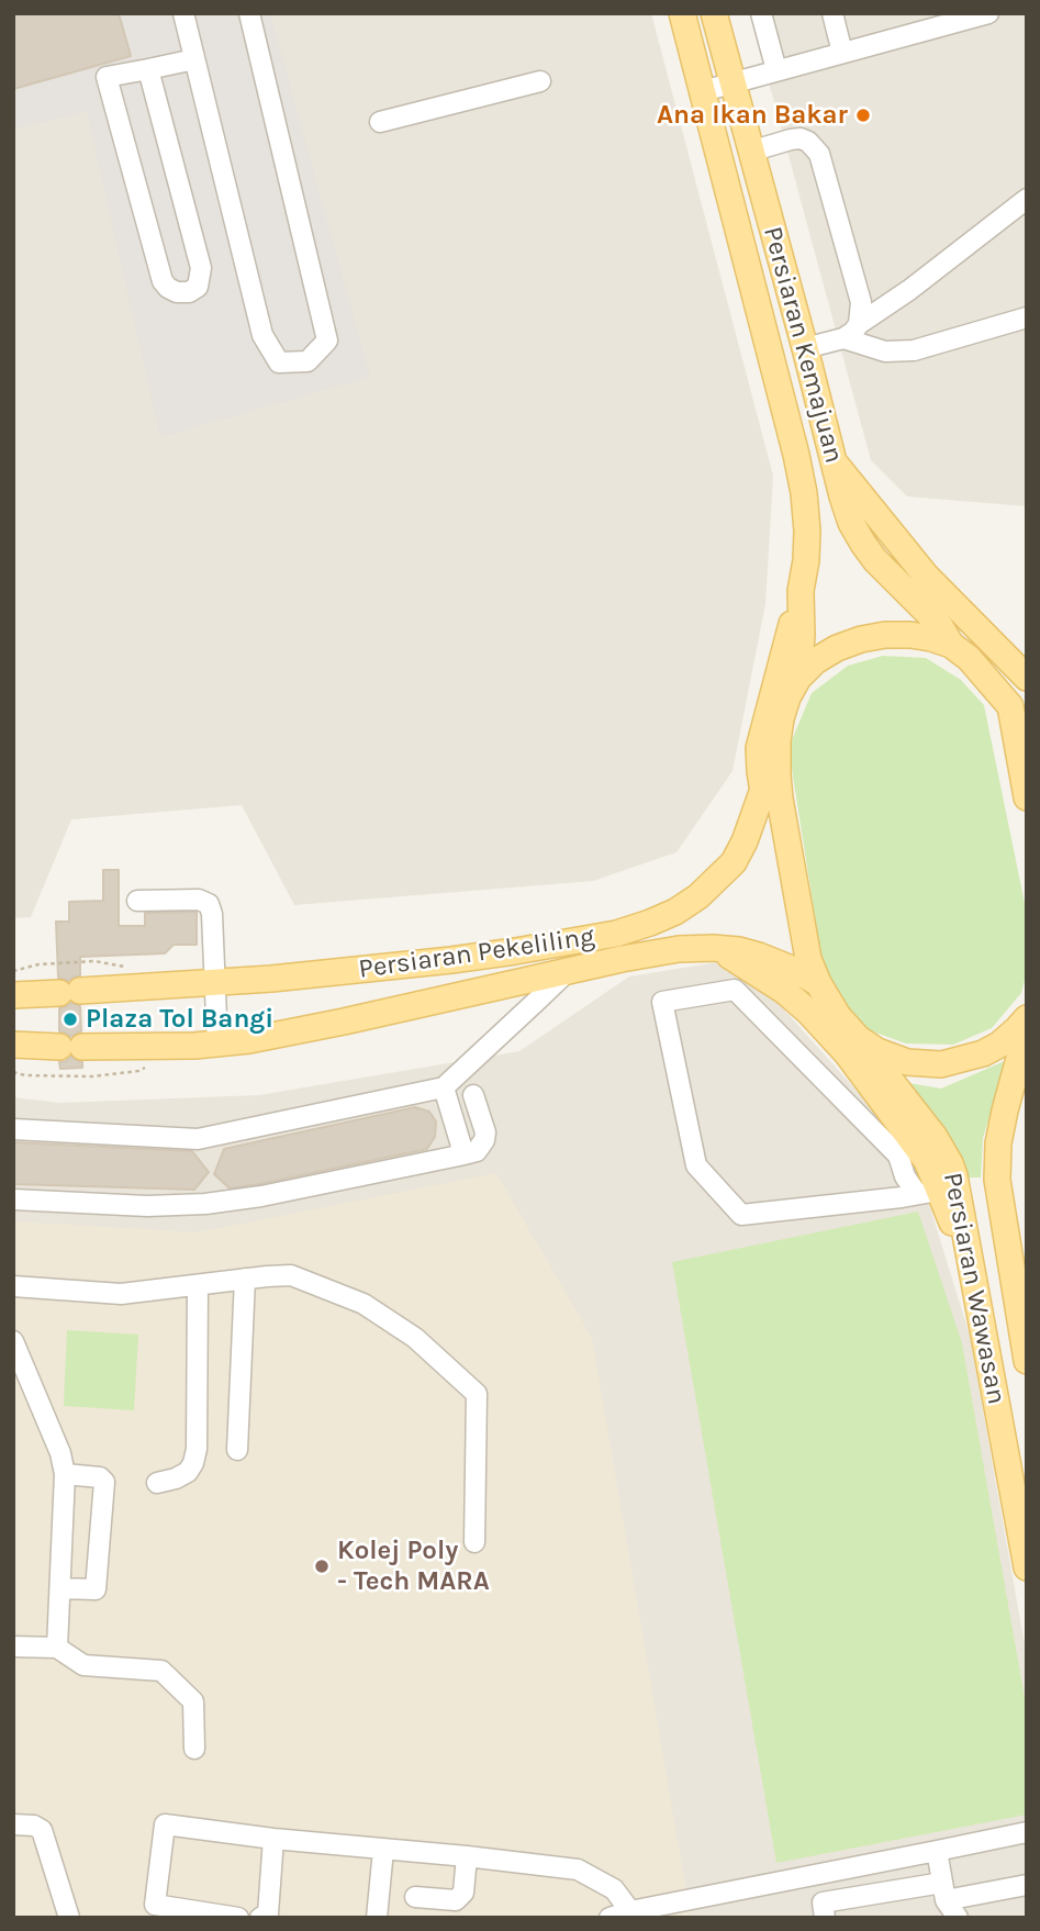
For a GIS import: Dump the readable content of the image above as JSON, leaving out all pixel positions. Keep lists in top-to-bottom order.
{
  "streets": {
    "main road": ["Persiaran Kemajuan", "Persiaran Pekeliling", "Persiaran Wawasan"]
  },
  "crossings": [
    ["Persiaran Pekeliling", "Persiaran Wawasan"]
  ],
  "places": ["Ana Ikan Bakar", "Plaza Tol Bangi", "Kolej Poly - Tech MARA"]
}
